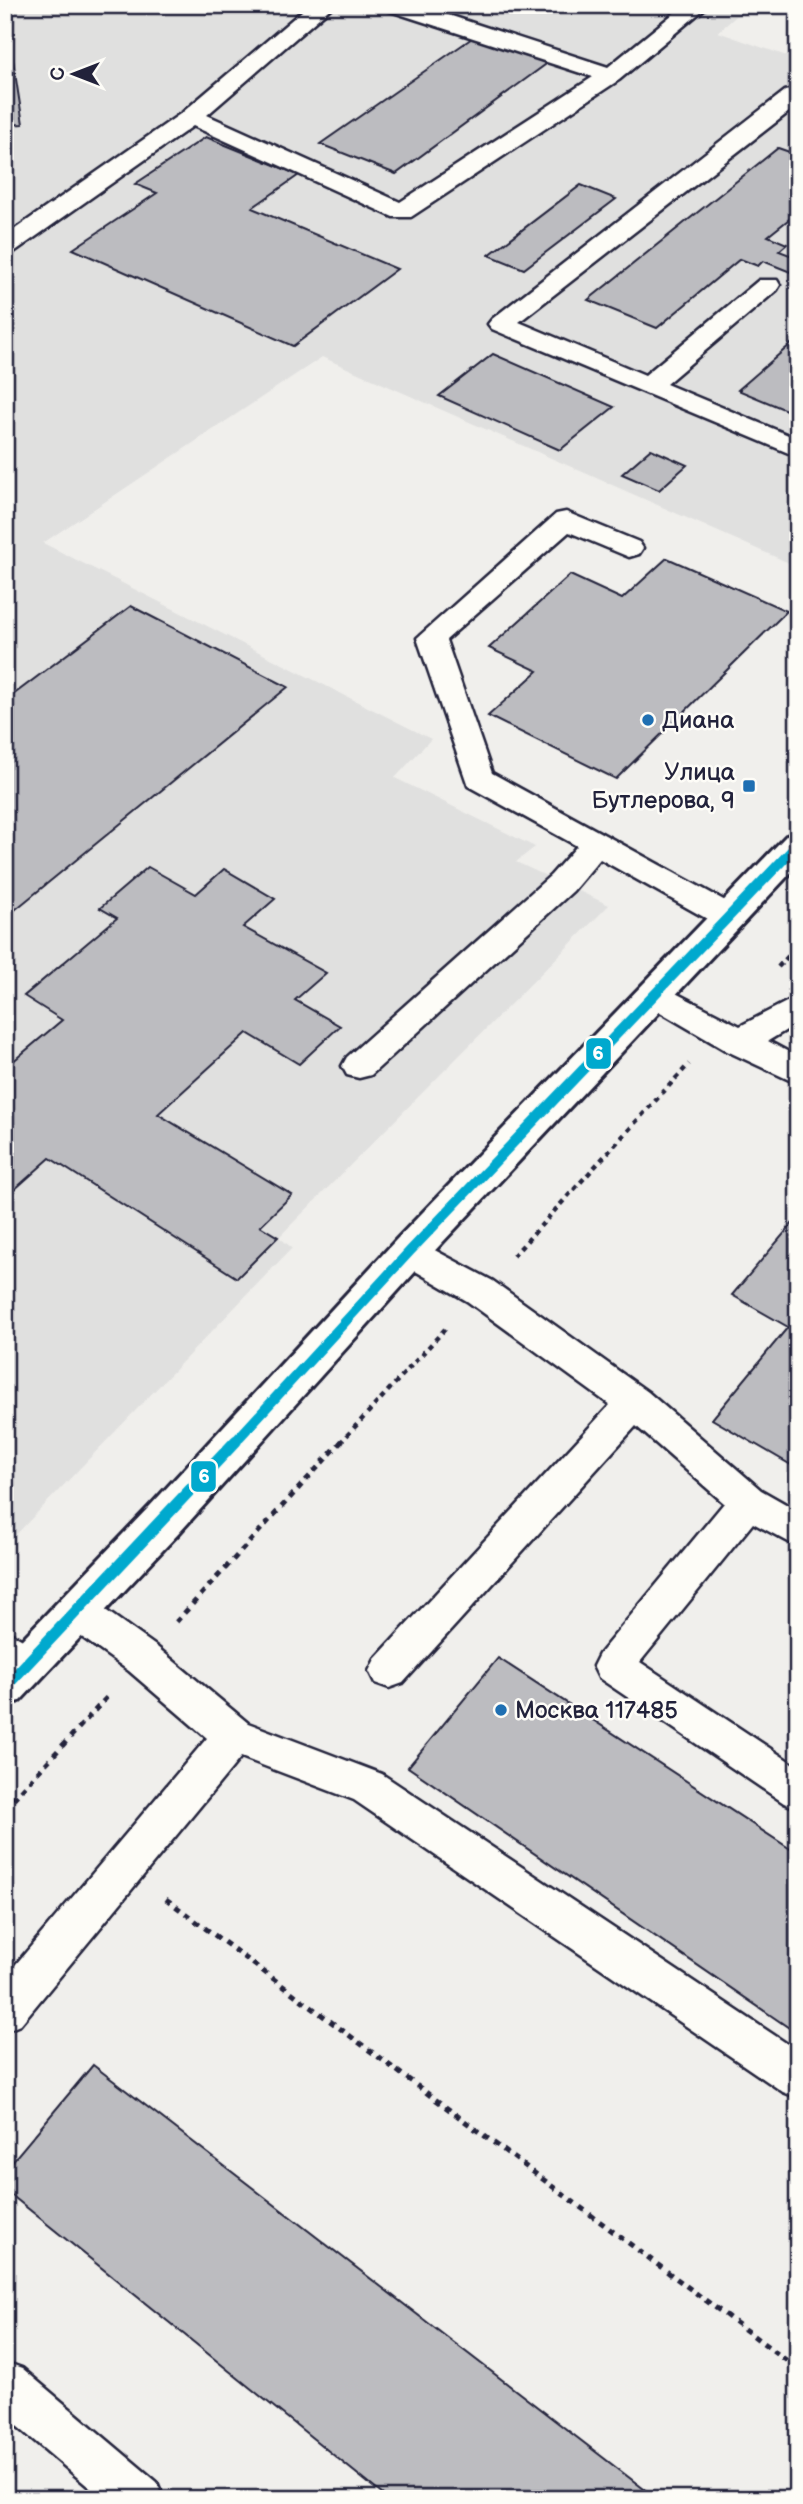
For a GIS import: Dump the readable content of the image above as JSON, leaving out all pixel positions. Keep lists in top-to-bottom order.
{
  "places": {
    "other": ["Диана", "Москва 117485"],
    "transit": ["Улица Бутлерова, 9"]
  },
  "lines": ["transit line 6"],
  "north": "left"
}
